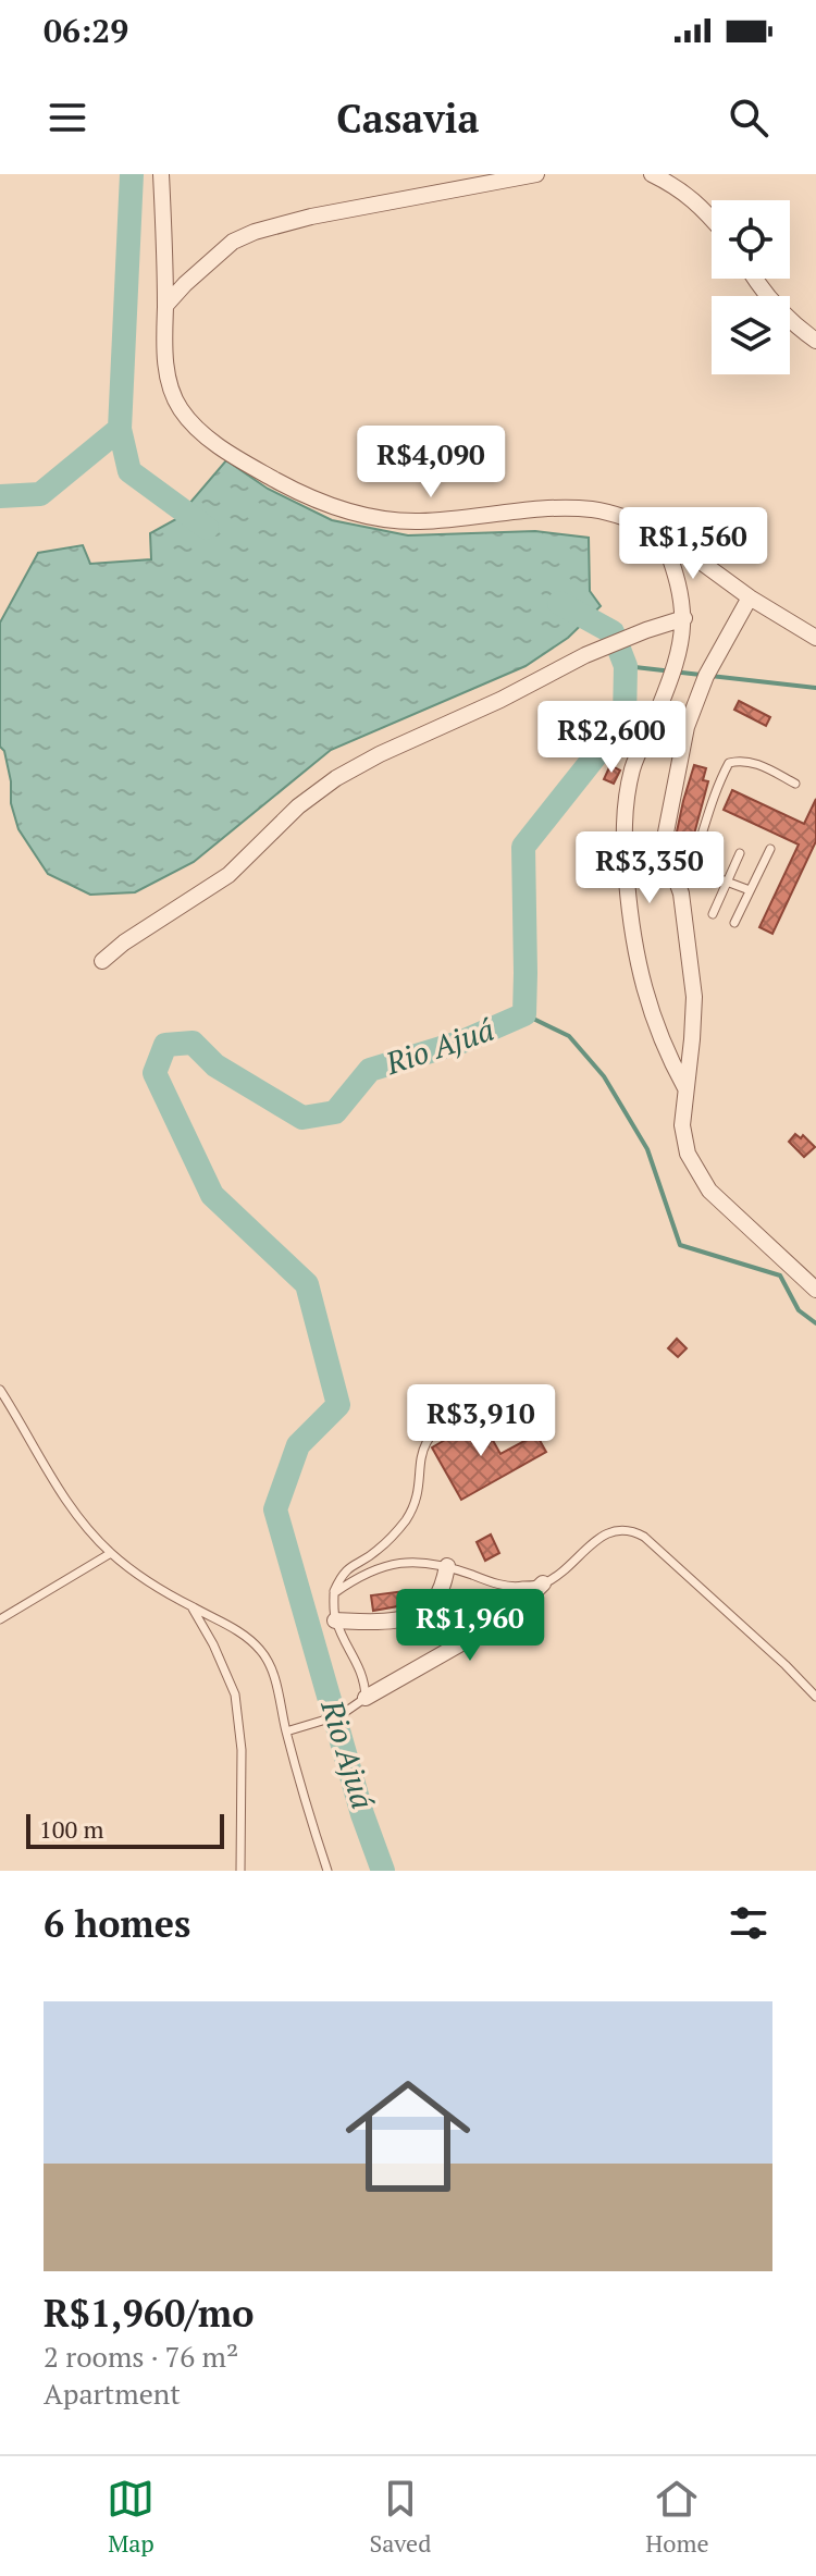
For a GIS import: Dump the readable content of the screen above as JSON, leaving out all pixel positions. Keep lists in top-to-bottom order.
{
  "water": ["Rio Ajuá"],
  "scale_bar": "100 m",
  "page": {
    "status": "06:29",
    "header": "Casavia",
    "price": [
      "R$4,090",
      "R$1,560",
      "R$2,600",
      "R$3,350",
      "R$3,910",
      "R$1,960"
    ],
    "scale": "100 m",
    "heading": "6 homes",
    "list": [
      {
        "name": "R$1,960/mo",
        "note": "2 rooms · 76 m² · Apartment"
      }
    ],
    "tabs": ["Map", "Saved", "Home"]
  }
}
